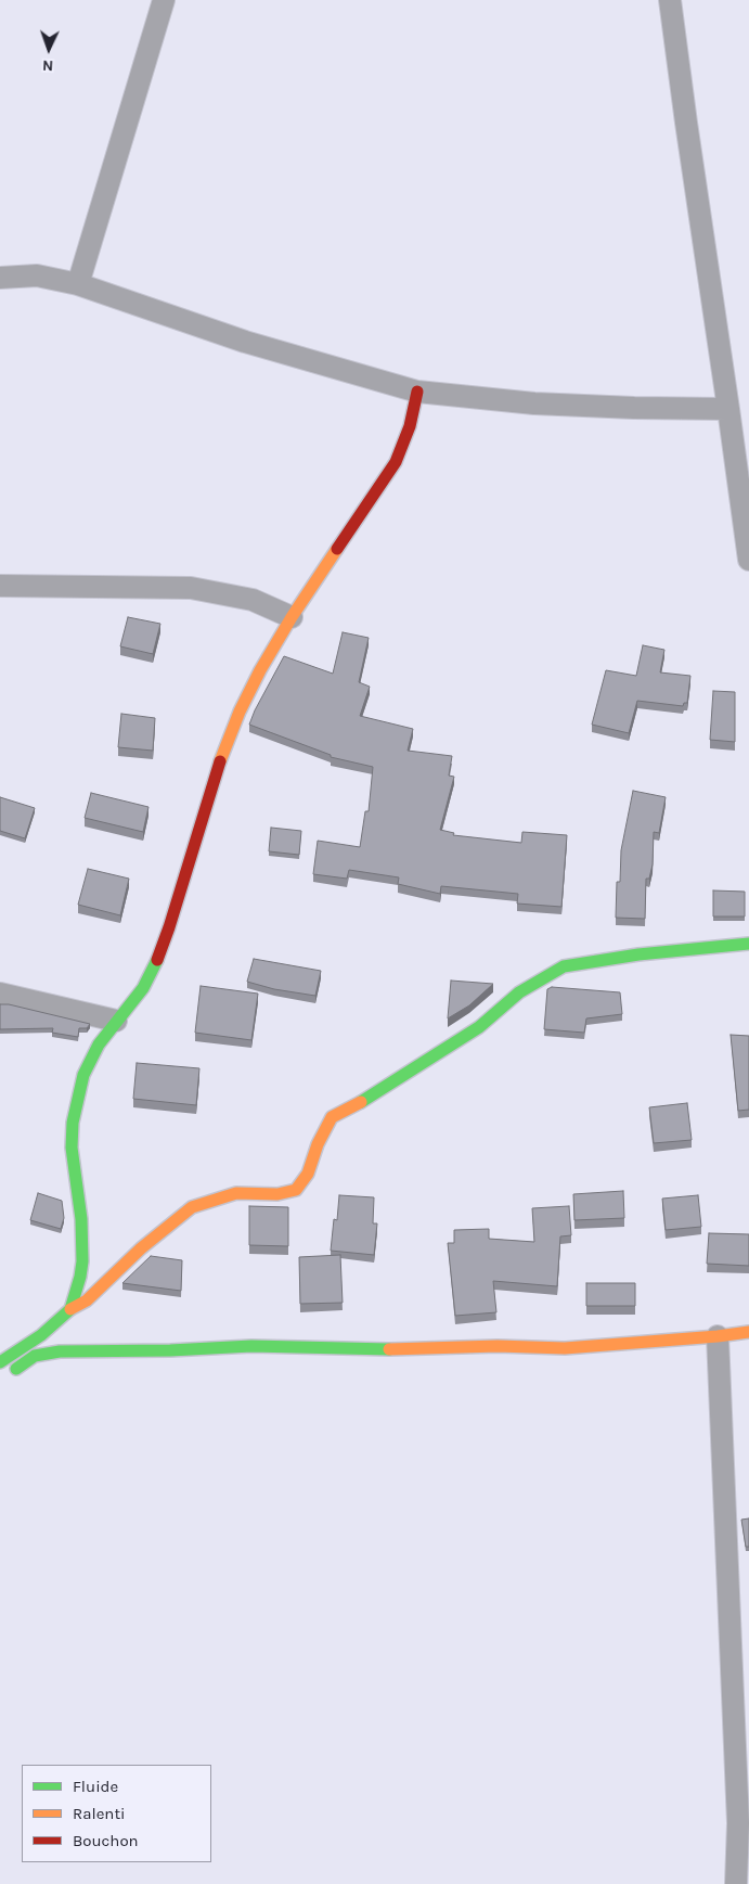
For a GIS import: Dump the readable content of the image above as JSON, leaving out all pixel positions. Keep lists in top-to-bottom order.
{
  "legend": ["Fluide", "Ralenti", "Bouchon"],
  "north": "bottom"
}
